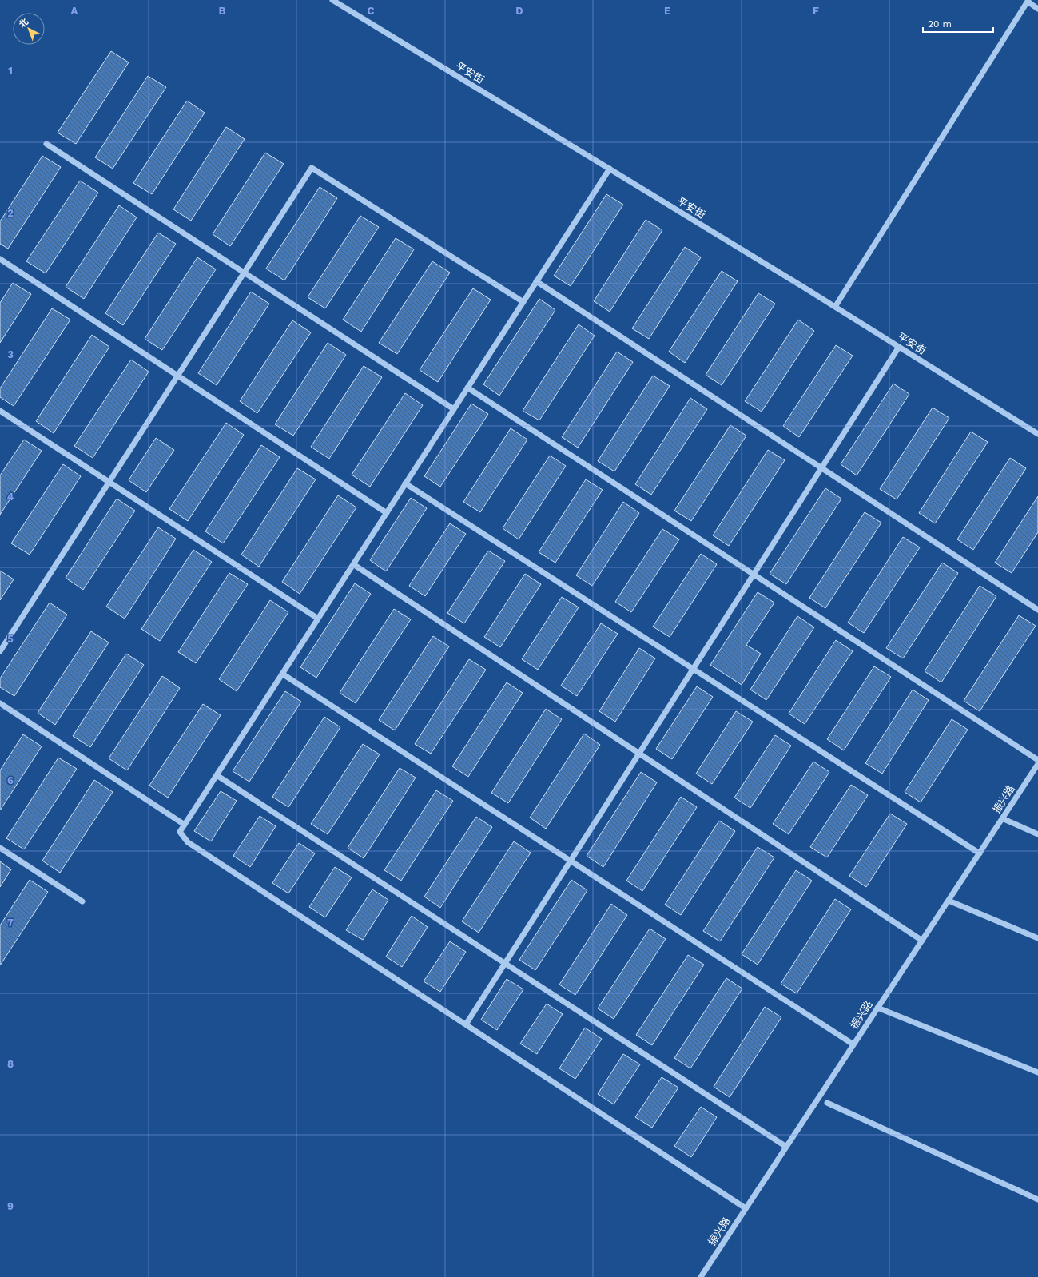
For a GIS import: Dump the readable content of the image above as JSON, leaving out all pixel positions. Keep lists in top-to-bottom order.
{
  "streets": {
    "street": ["平安街", "振兴路"]
  },
  "scale_bar": "20 m",
  "north": "top left",
  "grid": {
    "columns": [
      "A",
      "B",
      "C",
      "D",
      "E",
      "F"
    ],
    "rows": [
      "1",
      "2",
      "3",
      "4",
      "5",
      "6",
      "7",
      "8",
      "9"
    ]
  }
}
